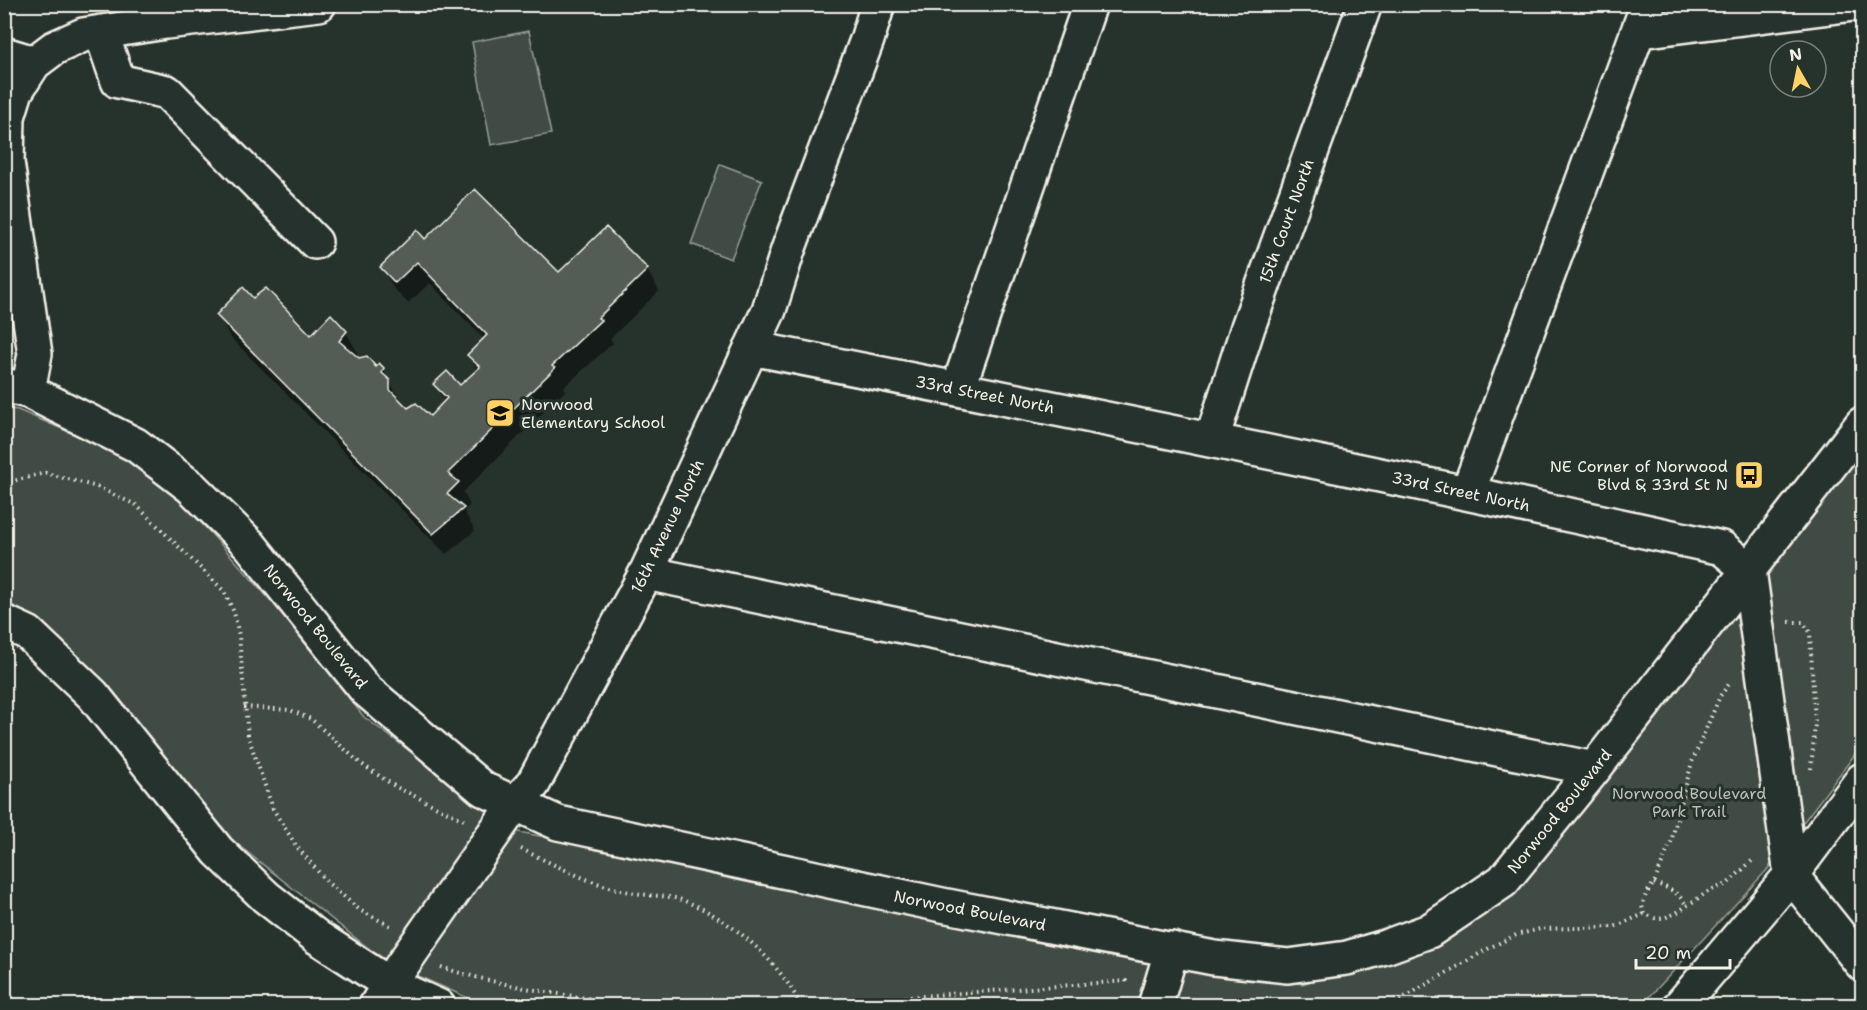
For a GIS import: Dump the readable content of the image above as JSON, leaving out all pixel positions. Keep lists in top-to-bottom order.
{
  "streets": {
    "street": [
      "15th Court North",
      "33rd Street North",
      "16th Avenue North",
      "Norwood Boulevard"
    ]
  },
  "crossings": [
    ["15th Court North", "33rd Street North"],
    ["33rd Street North", "16th Avenue North"],
    ["33rd Street North", "Norwood Boulevard"],
    ["16th Avenue North", "Norwood Boulevard"]
  ],
  "parks": ["Norwood Boulevard Park Trail"],
  "places": {
    "school or university": ["Norwood Elementary School"],
    "bus stop": ["NE Corner of Norwood Blvd & 33rd St N"]
  },
  "scale_bar": "20 m",
  "north": "top"
}
